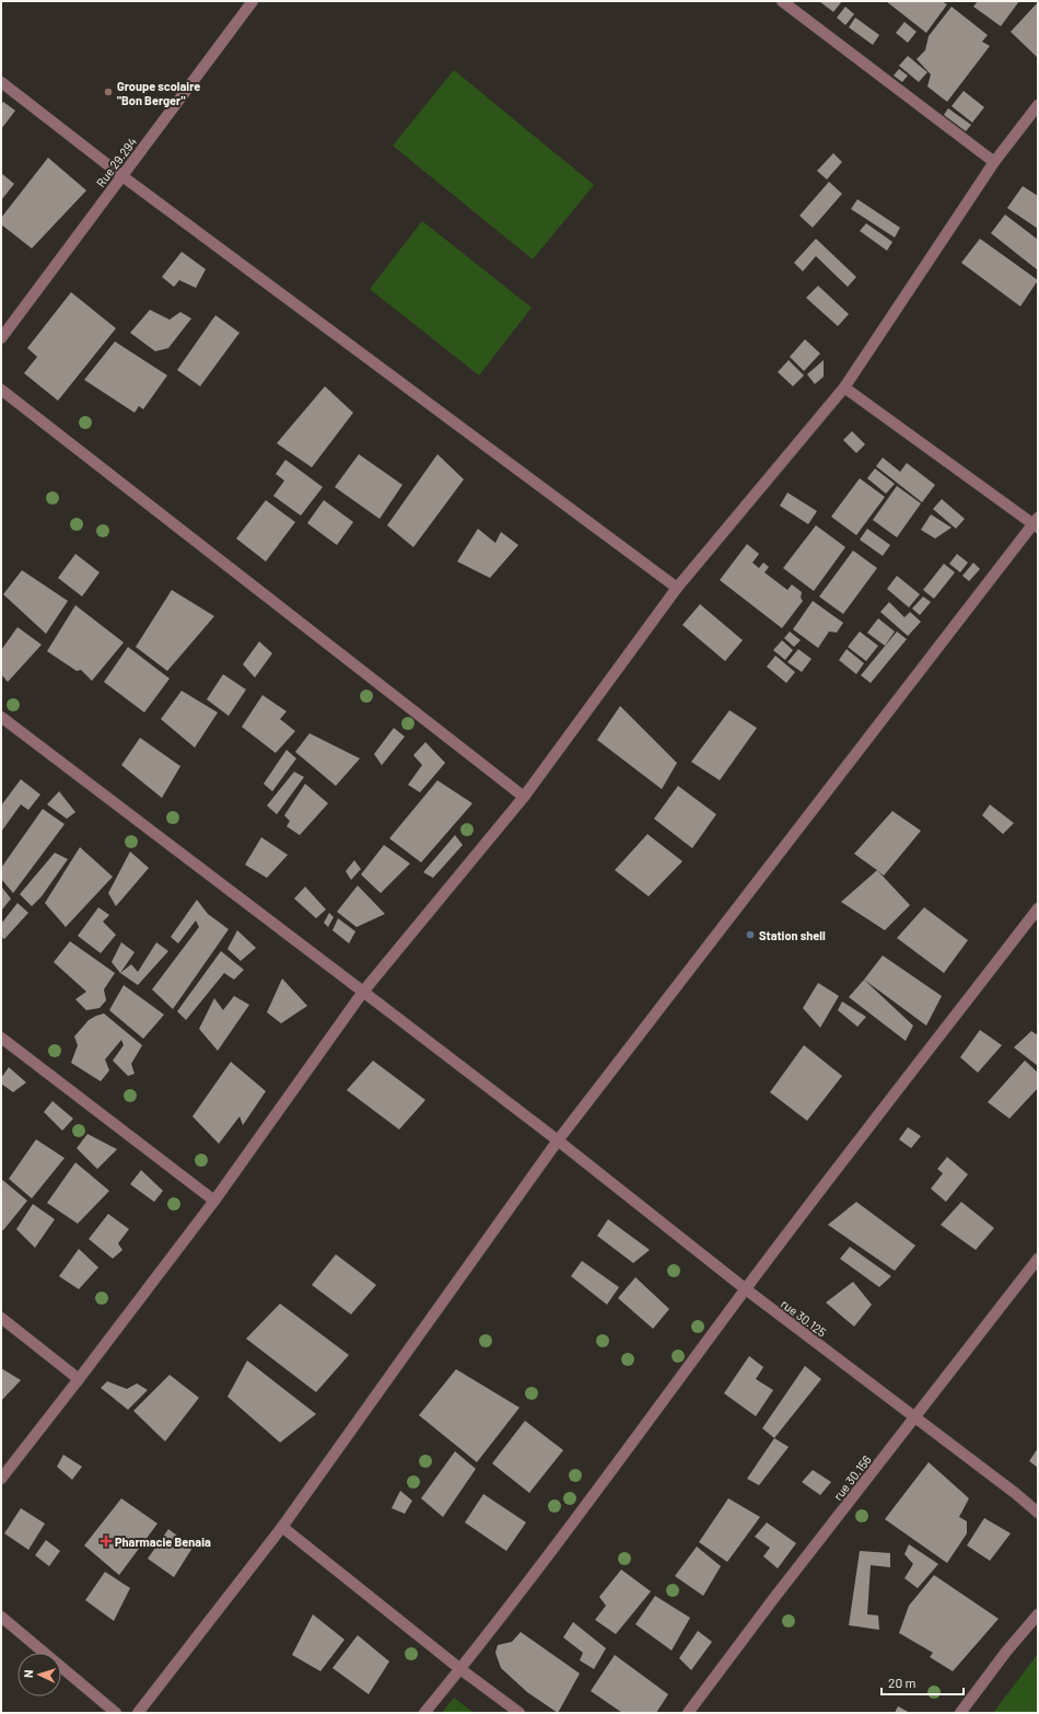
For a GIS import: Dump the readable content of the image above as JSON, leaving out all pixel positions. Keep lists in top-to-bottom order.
{
  "streets": {
    "street": ["Rue 29.294", "rue 30.125", "rue 30.156"]
  },
  "crossings": [
    ["rue 30.125", "rue 30.156"]
  ],
  "places": {
    "other": ["Groupe scolaire \"Bon Berger\"", "Station shell"],
    "health": ["Pharmacie Benaia"]
  },
  "scale_bar": "20 m",
  "north": "left"
}
